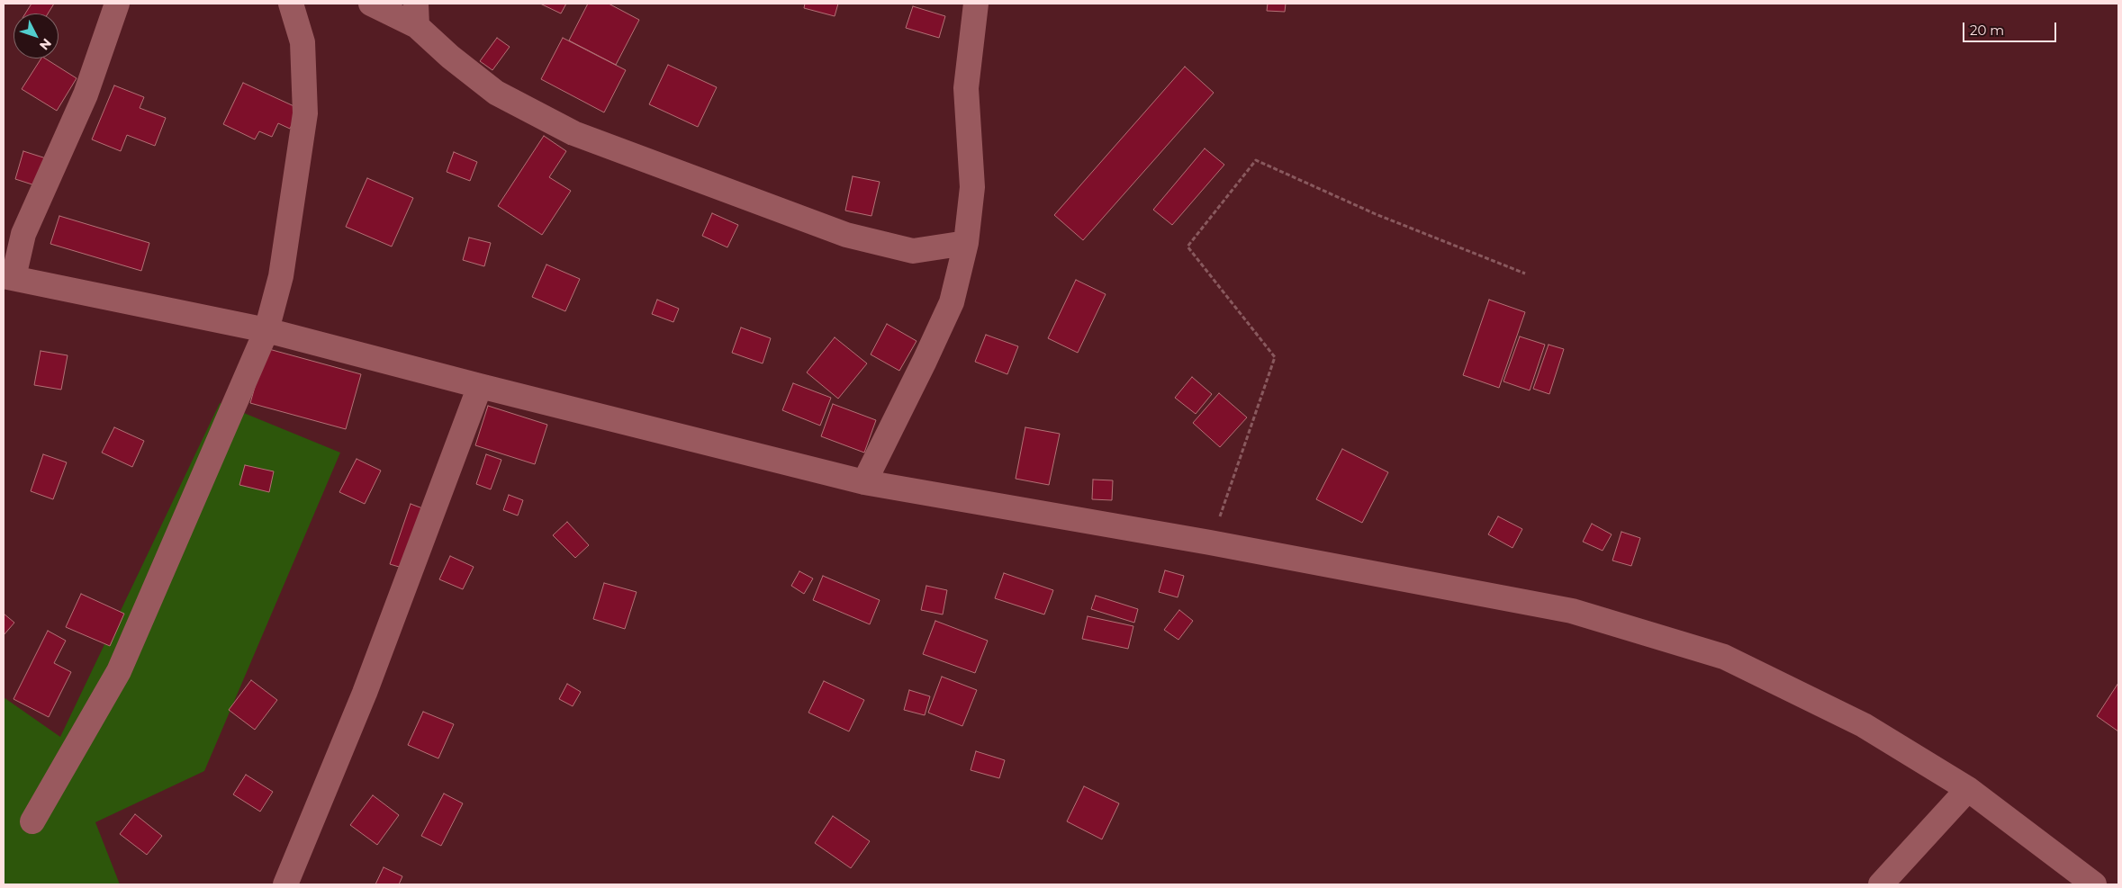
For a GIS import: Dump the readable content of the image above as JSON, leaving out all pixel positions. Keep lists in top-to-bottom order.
{
  "scale_bar": "20 m",
  "north": "bottom right"
}
